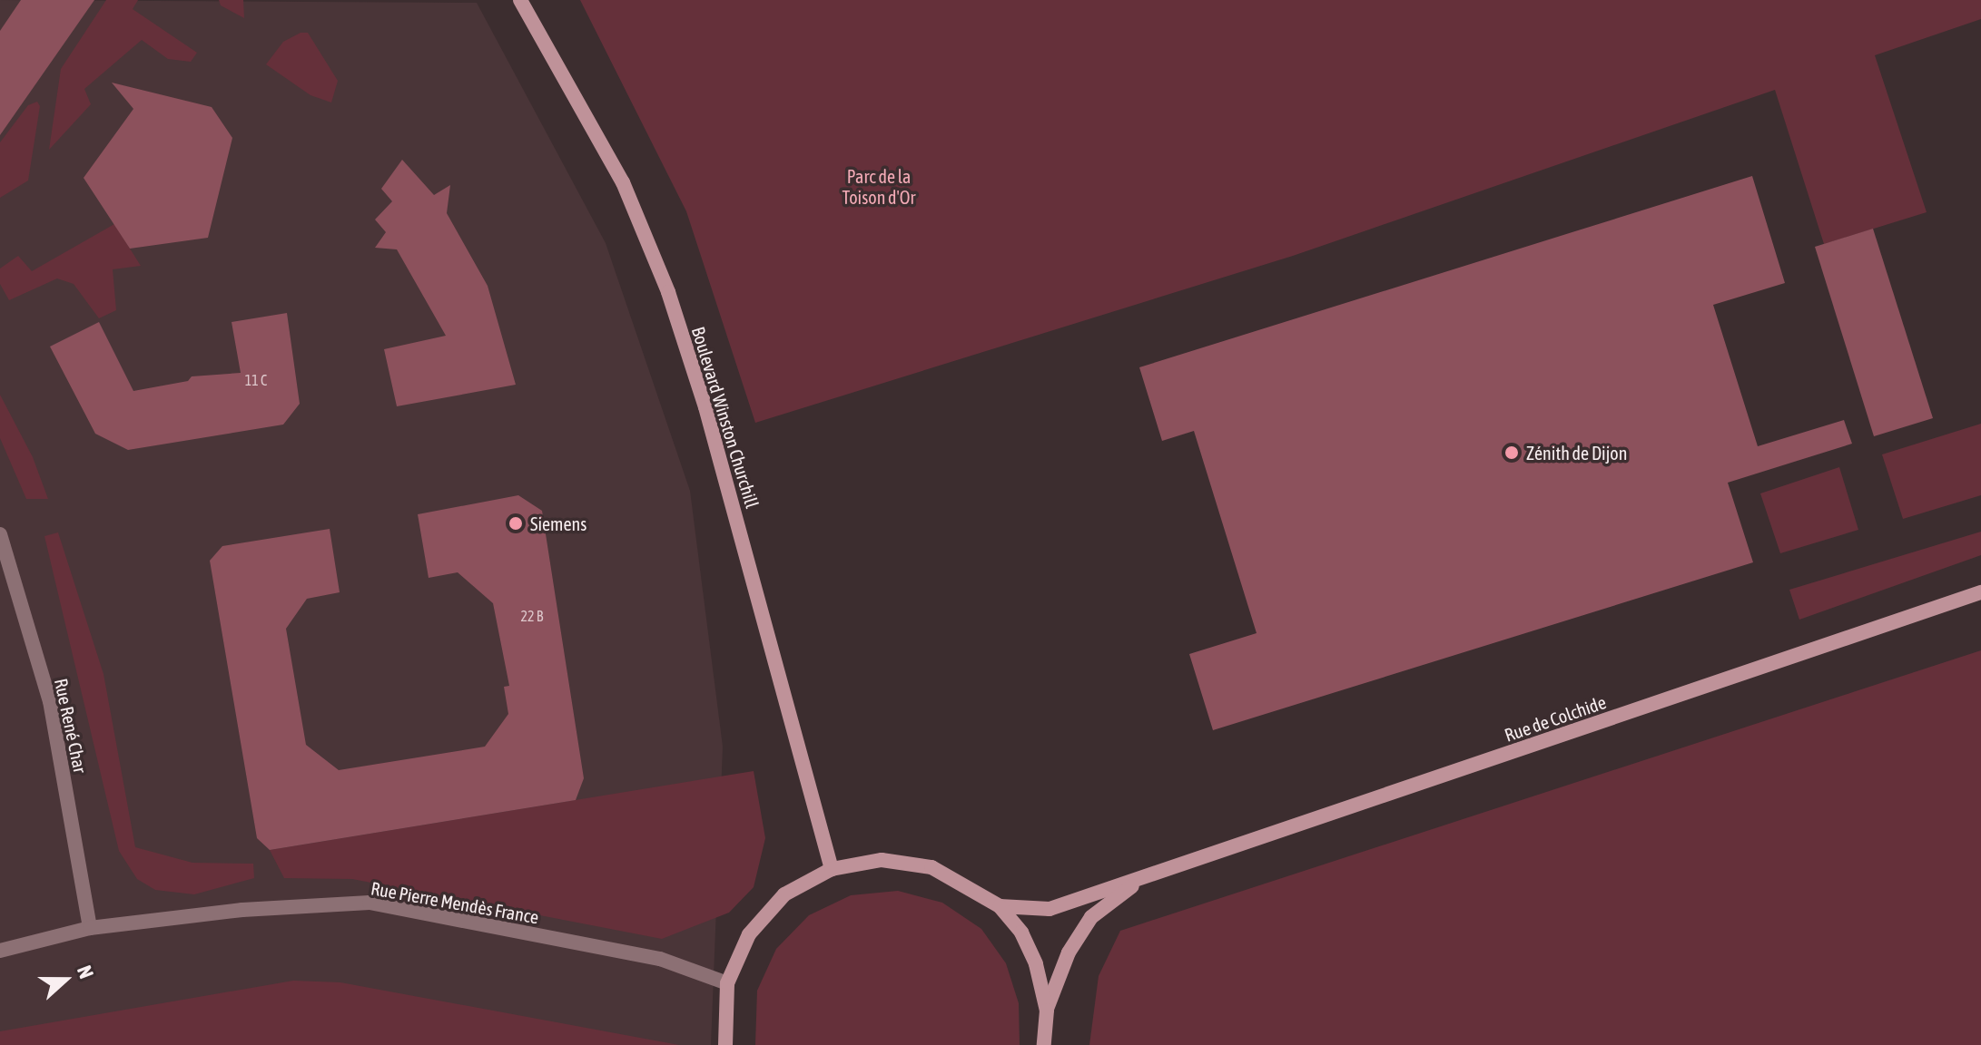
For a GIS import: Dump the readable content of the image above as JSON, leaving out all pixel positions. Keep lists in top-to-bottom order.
{
  "streets": {
    "street": [
      "Boulevard Winston Churchill",
      "Rue de Colchide",
      "Rue René Char",
      "Rue Pierre Mendès France"
    ]
  },
  "crossings": [
    ["Rue René Char", "Rue Pierre Mendès France"]
  ],
  "parks": ["Parc de la Toison d'Or"],
  "places": ["Zénith de Dijon", "Siemens"],
  "house_numbers": ["11 C", "22 B"],
  "north": "right"
}
